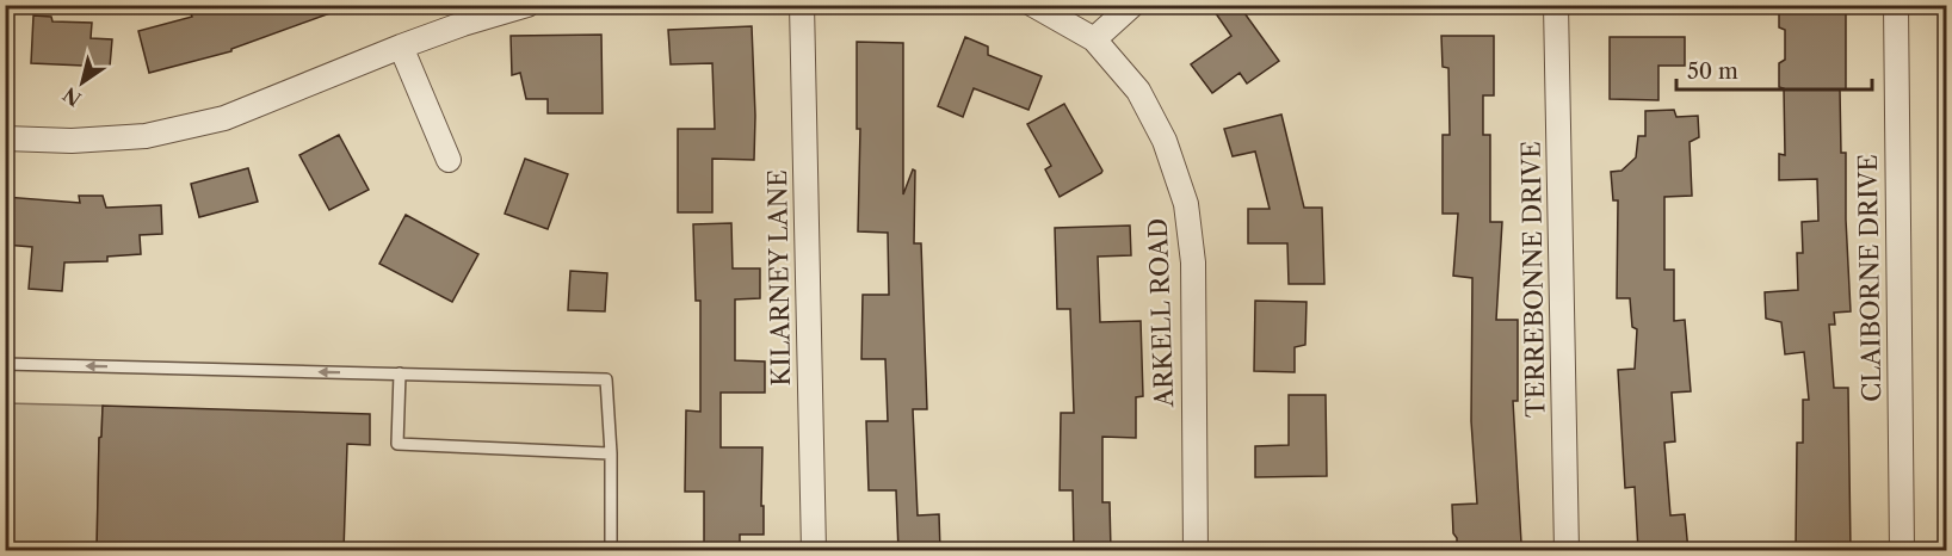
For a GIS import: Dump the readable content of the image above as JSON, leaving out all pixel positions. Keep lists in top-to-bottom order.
{
  "streets": {
    "street": [
      "KILARNEY LANE",
      "CLAIBORNE DRIVE",
      "TERREBONNE DRIVE",
      "ARKELL ROAD"
    ]
  },
  "scale_bar": "50 m",
  "north": "bottom left"
}
